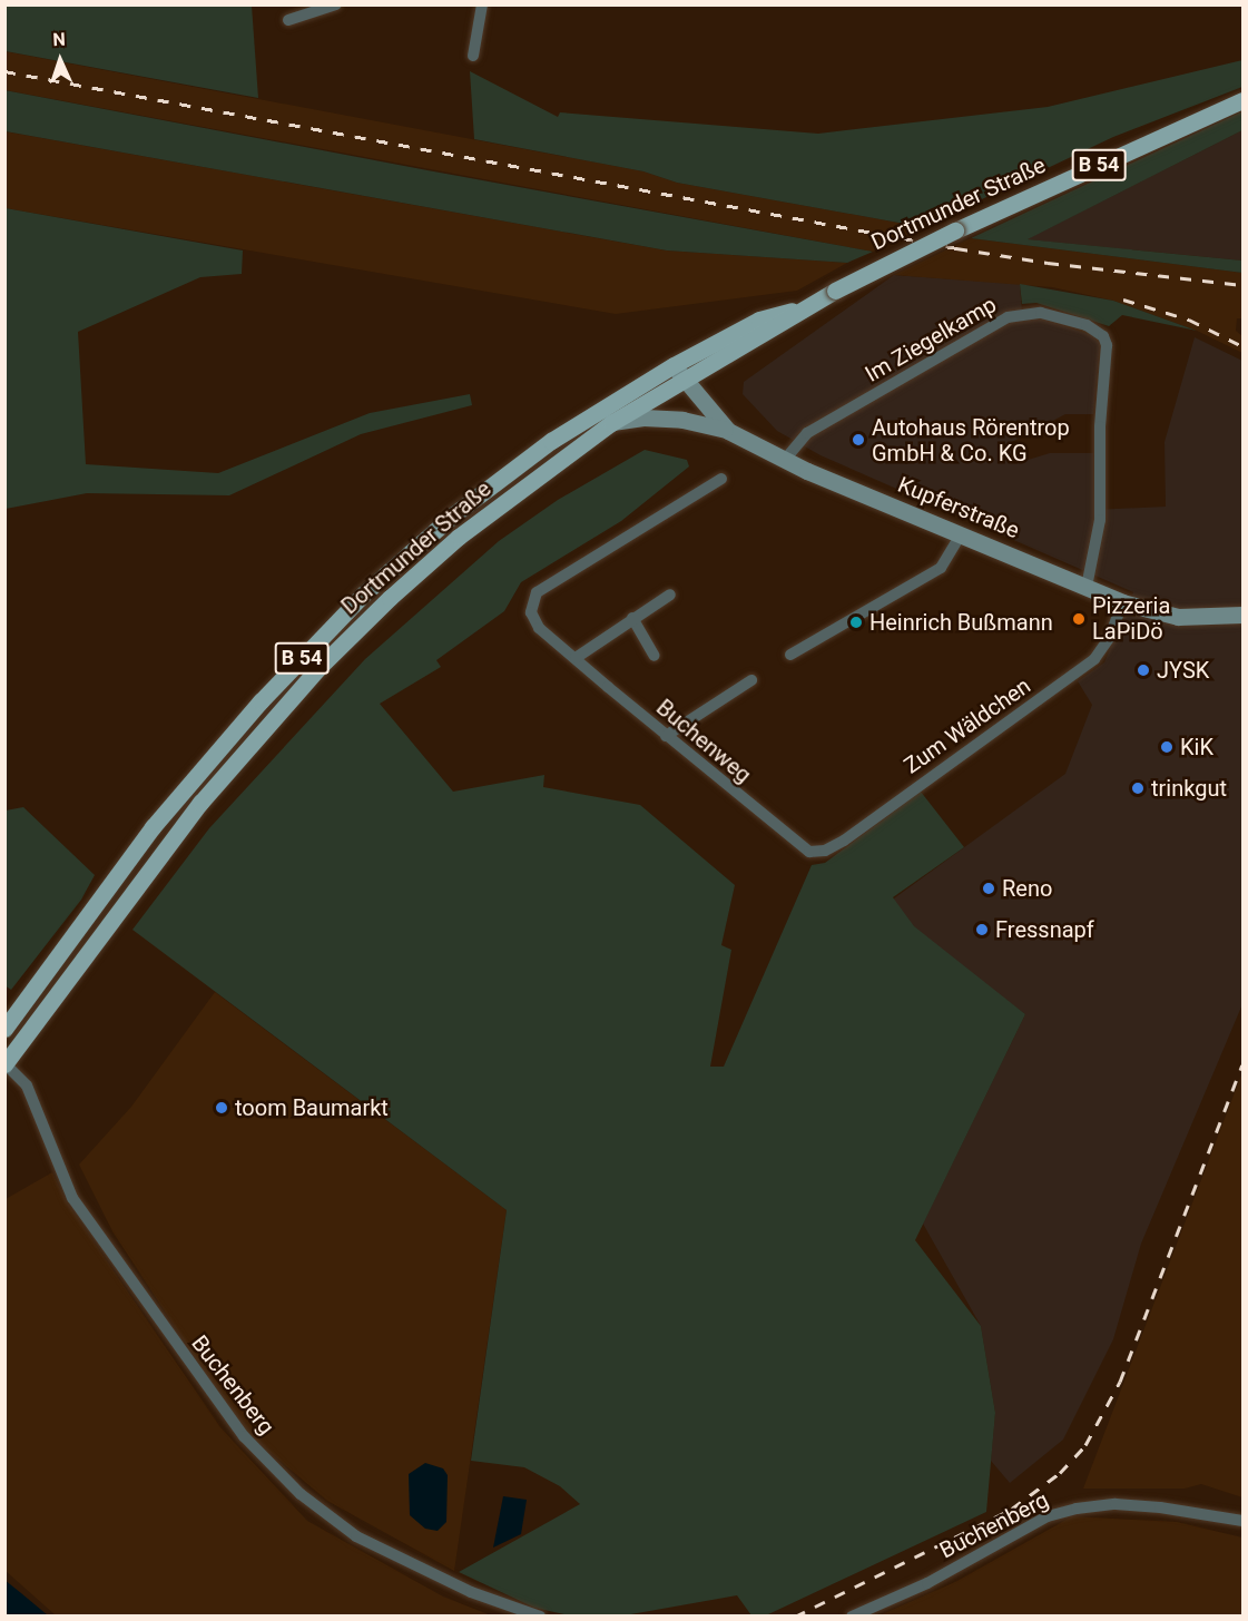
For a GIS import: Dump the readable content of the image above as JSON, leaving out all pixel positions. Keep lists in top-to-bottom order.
{
  "streets": {
    "main road": ["B 54", "Dortmunder Straße"],
    "street": [
      "Im Ziegelkamp",
      "Kupferstraße",
      "Zum Wäldchen",
      "Buchenweg",
      "Buchenberg"
    ]
  },
  "crossings": [
    ["Dortmunder Straße", "Kupferstraße"],
    ["Dortmunder Straße", "Buchenberg"],
    ["Im Ziegelkamp", "Kupferstraße"],
    ["Kupferstraße", "Zum Wäldchen"],
    ["Zum Wäldchen", "Buchenweg"]
  ],
  "places": [
    "Autohaus Rörentrop GmbH & Co. KG",
    "Pizzeria LaPiDö",
    "Heinrich Bußmann",
    "JYSK",
    "KiK",
    "trinkgut",
    "Reno",
    "Fressnapf",
    "toom Baumarkt"
  ],
  "north": "top"
}
